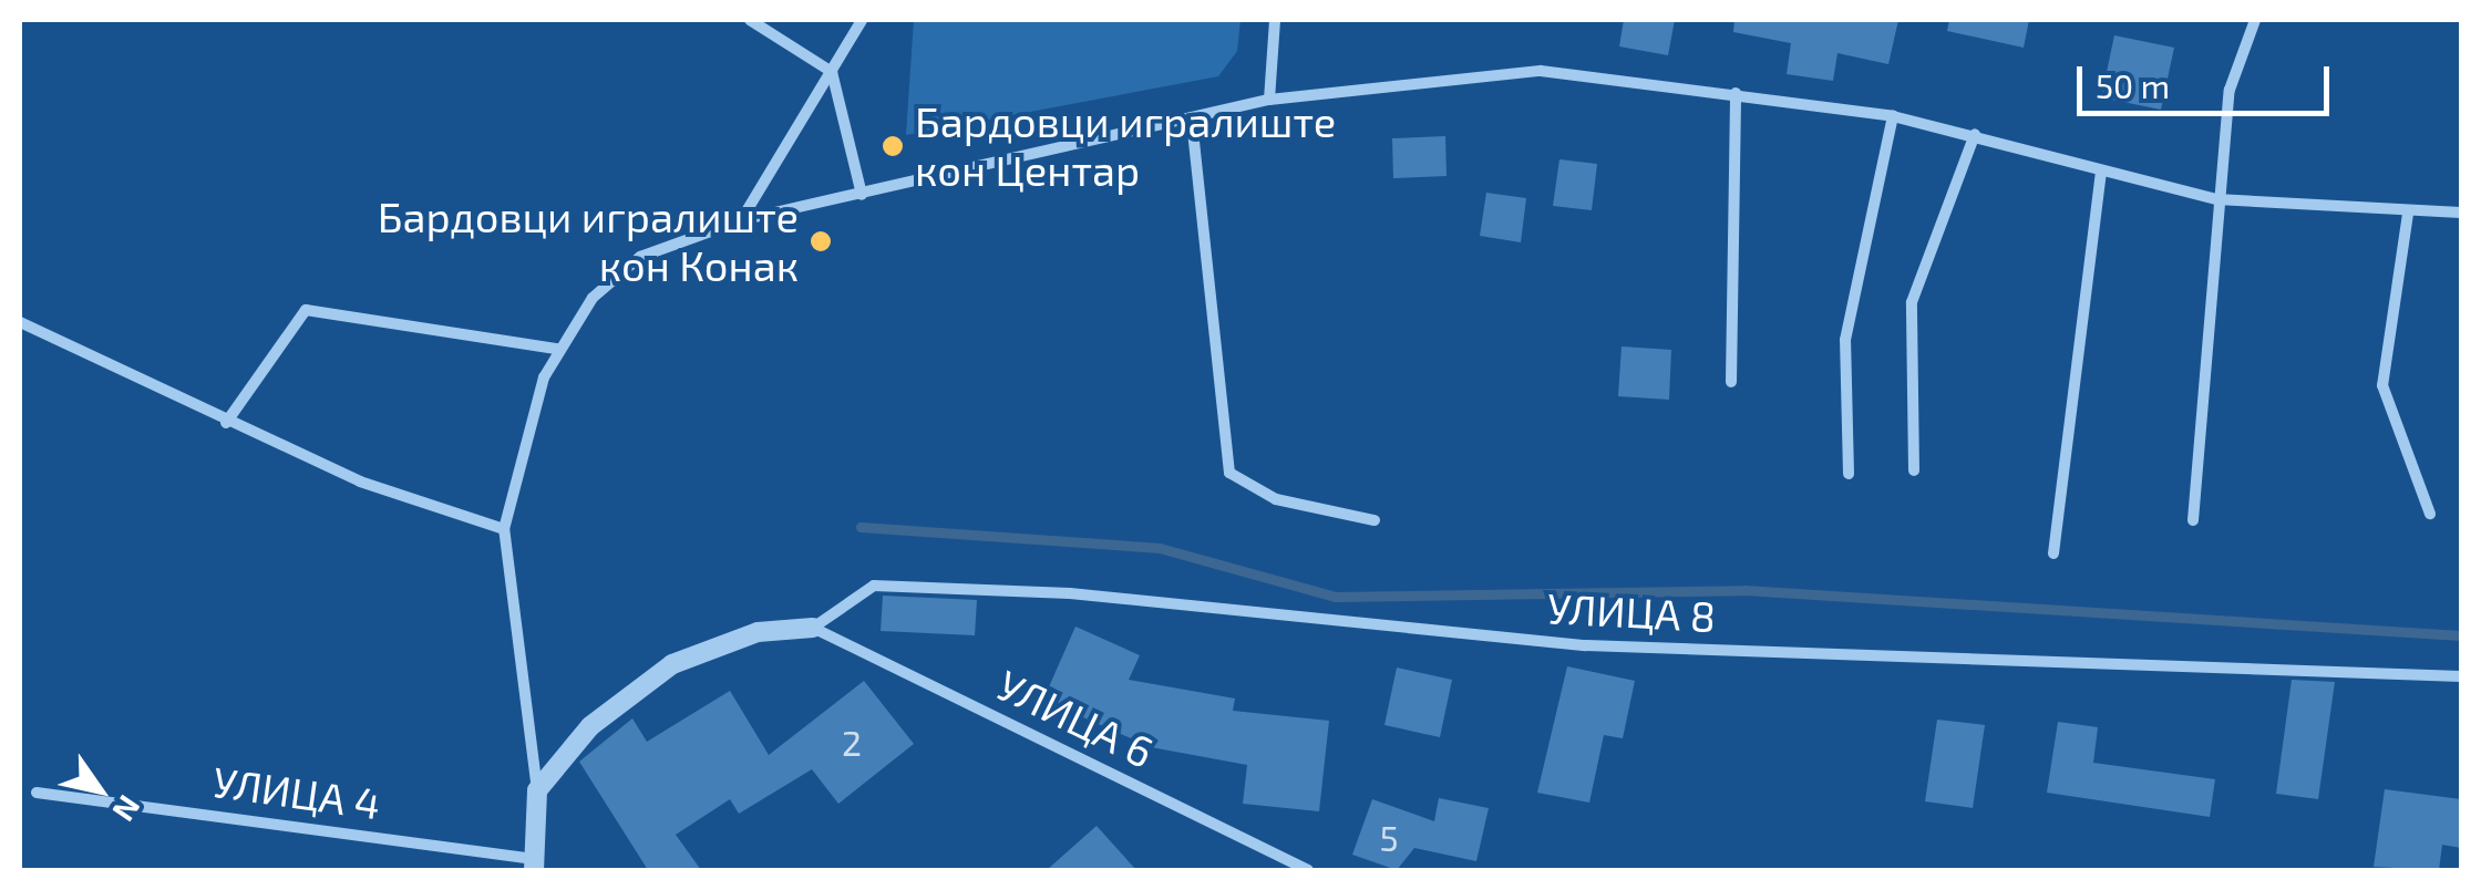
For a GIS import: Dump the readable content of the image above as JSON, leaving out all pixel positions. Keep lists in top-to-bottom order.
{
  "streets": {
    "street": ["УЛИЦА 8", "УЛИЦА 6", "УЛИЦА 4"]
  },
  "crossings": [
    ["УЛИЦА 8", "УЛИЦА 6"]
  ],
  "places": ["Бардовци игралиште кон Центар", "Бардовци игралиште кон Конак"],
  "house_numbers": ["2", "5"],
  "scale_bar": "50 m",
  "north": "bottom right"
}
